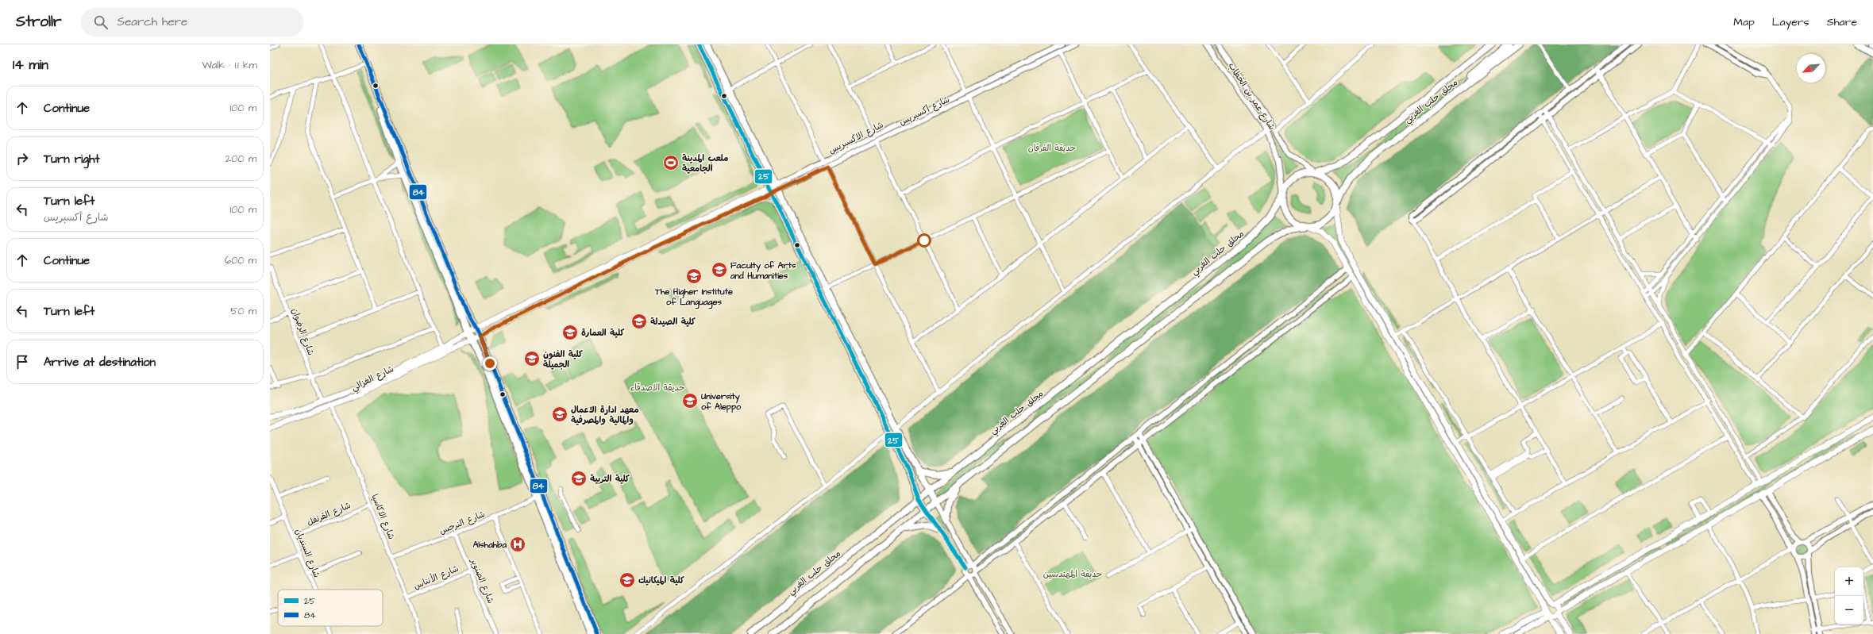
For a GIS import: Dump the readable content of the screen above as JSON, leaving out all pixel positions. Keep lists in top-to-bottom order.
{
  "streets": {
    "main road": ["محلق حلب الغربي", "شارع الغزالي"],
    "street": [
      "شارع عمر بن الخطاب",
      "شارع أكسبريس",
      "شارع الاكسبريس",
      "شارع الرضوان",
      "شارع القرنفل",
      "شارع الاكاسيا",
      "شارع النرجس",
      "شارع السنديان",
      "شارع الأنناس",
      "شارع الصنوبر"
    ]
  },
  "crossings": [
    ["شارع عمر بن الخطاب", "محلق حلب الغربي"],
    ["شارع أكسبريس", "شارع الاكسبريس"],
    ["شارع الرضوان", "شارع الغزالي"],
    ["شارع الغزالي", "شارع الاكاسيا"],
    ["شارع القرنفل", "شارع الاكاسيا"],
    ["شارع القرنفل", "شارع السنديان"],
    ["شارع الاكاسيا", "شارع النرجس"],
    ["شارع الاكاسيا", "شارع الأنناس"],
    ["شارع النرجس", "شارع الصنوبر"],
    ["شارع الأنناس", "شارع الصنوبر"]
  ],
  "parks": ["حديقة الفرقان", "حديقة الاصدقاء", "حديقة المهندسين"],
  "places": {
    "sports": ["ملعب المدينة الجامعية"],
    "school or university": [
      "Faculty of Arts and Humanities",
      "The Higher Institute of Languages",
      "كلية الصيدلة",
      "كلية العمارة",
      "كلية الفنون الجميلة",
      "University of Aleppo",
      "معهد ادارة الاعمال والمالية والمصرفية",
      "كلية التربية",
      "كلية الميكانيك"
    ],
    "hospital": ["Alshahba"]
  },
  "lines": ["transit line 25", "transit line 84"],
  "legend": ["25", "84"],
  "north": "bottom left",
  "page": {
    "header": "Strollr",
    "search": "Search here",
    "nav": ["Map", "Layers", "Share"],
    "heading": ["14 min", "Walk · 1.1 km"],
    "list": [
      ["Continue", "100 m"],
      ["Turn right", "200 m"],
      ["Turn left", "شارع أكسبريس", "100 m"],
      ["Continue", "600 m"],
      ["Turn left", "50 m"],
      "Arrive at destination"
    ],
    "map_buttons": ["+", "−"]
  }
}
